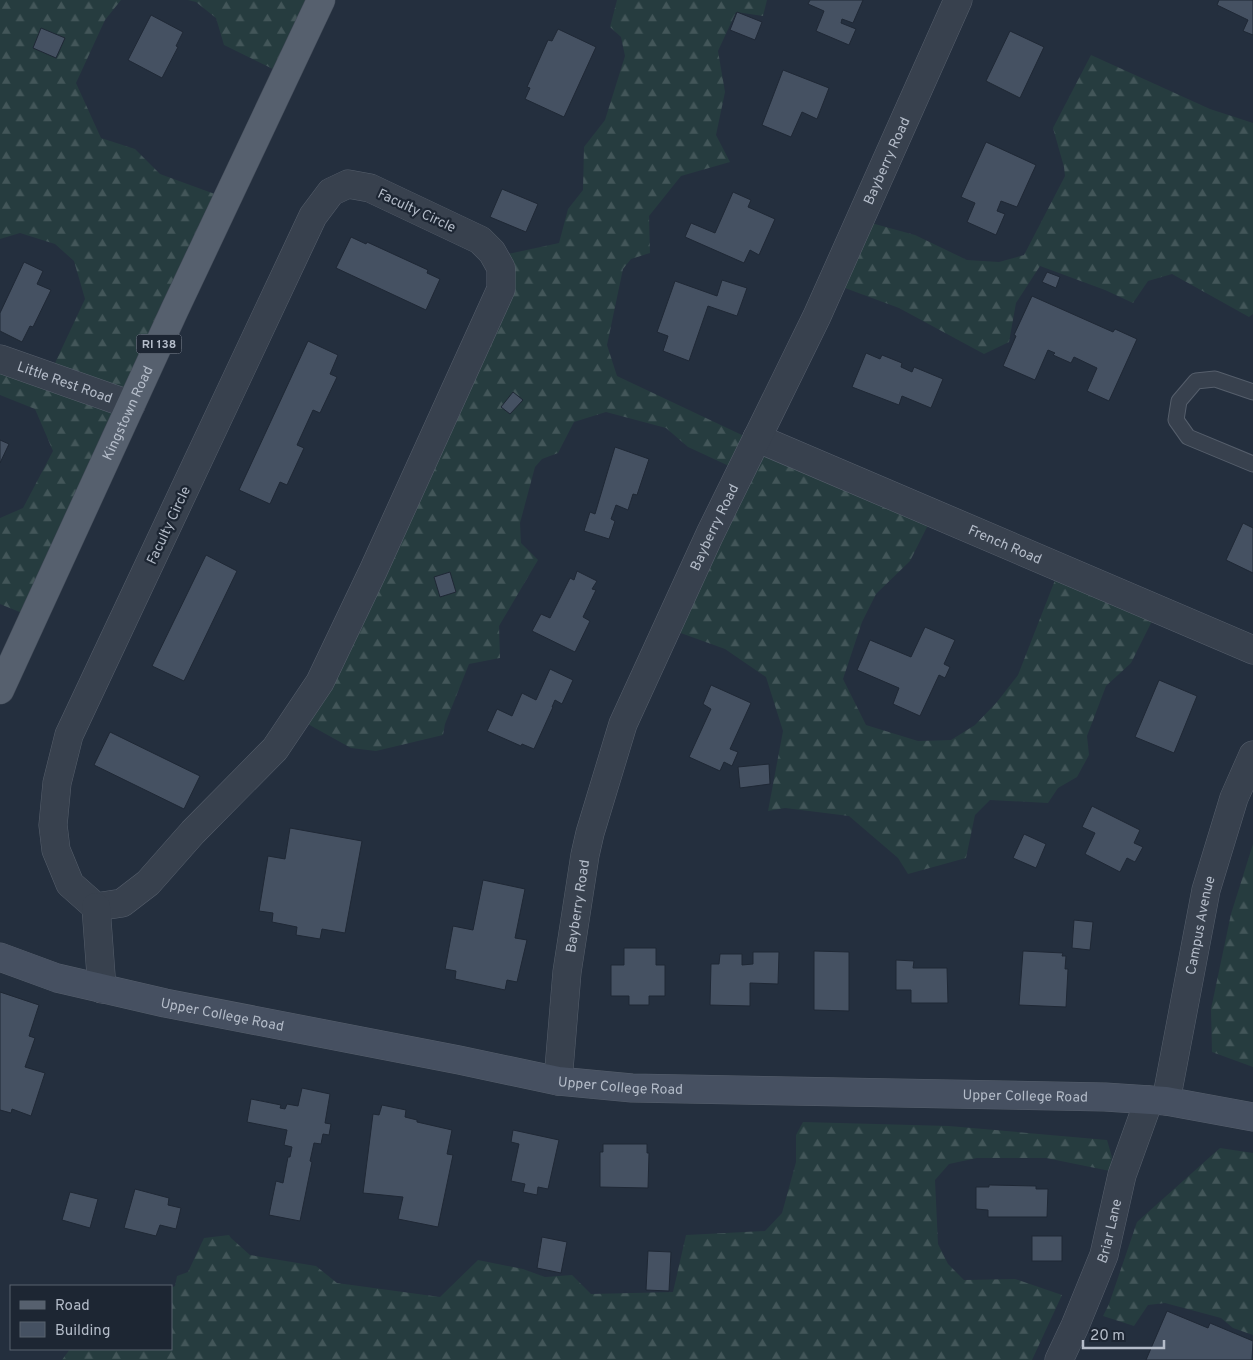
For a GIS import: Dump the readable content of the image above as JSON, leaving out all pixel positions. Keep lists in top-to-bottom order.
{
  "streets": {
    "main road": ["RI 138", "Kingstown Road"],
    "street": [
      "Bayberry Road",
      "Faculty Circle",
      "Little Rest Road",
      "French Road",
      "Campus Avenue",
      "Upper College Road",
      "Briar Lane"
    ]
  },
  "crossings": [
    ["Bayberry Road", "French Road"],
    ["Bayberry Road", "Upper College Road"],
    ["Little Rest Road", "Kingstown Road"],
    ["Campus Avenue", "Upper College Road"],
    ["Campus Avenue", "Briar Lane"],
    ["Upper College Road", "Briar Lane"]
  ],
  "legend": ["Road", "Building"],
  "scale_bar": "20 m"
}
